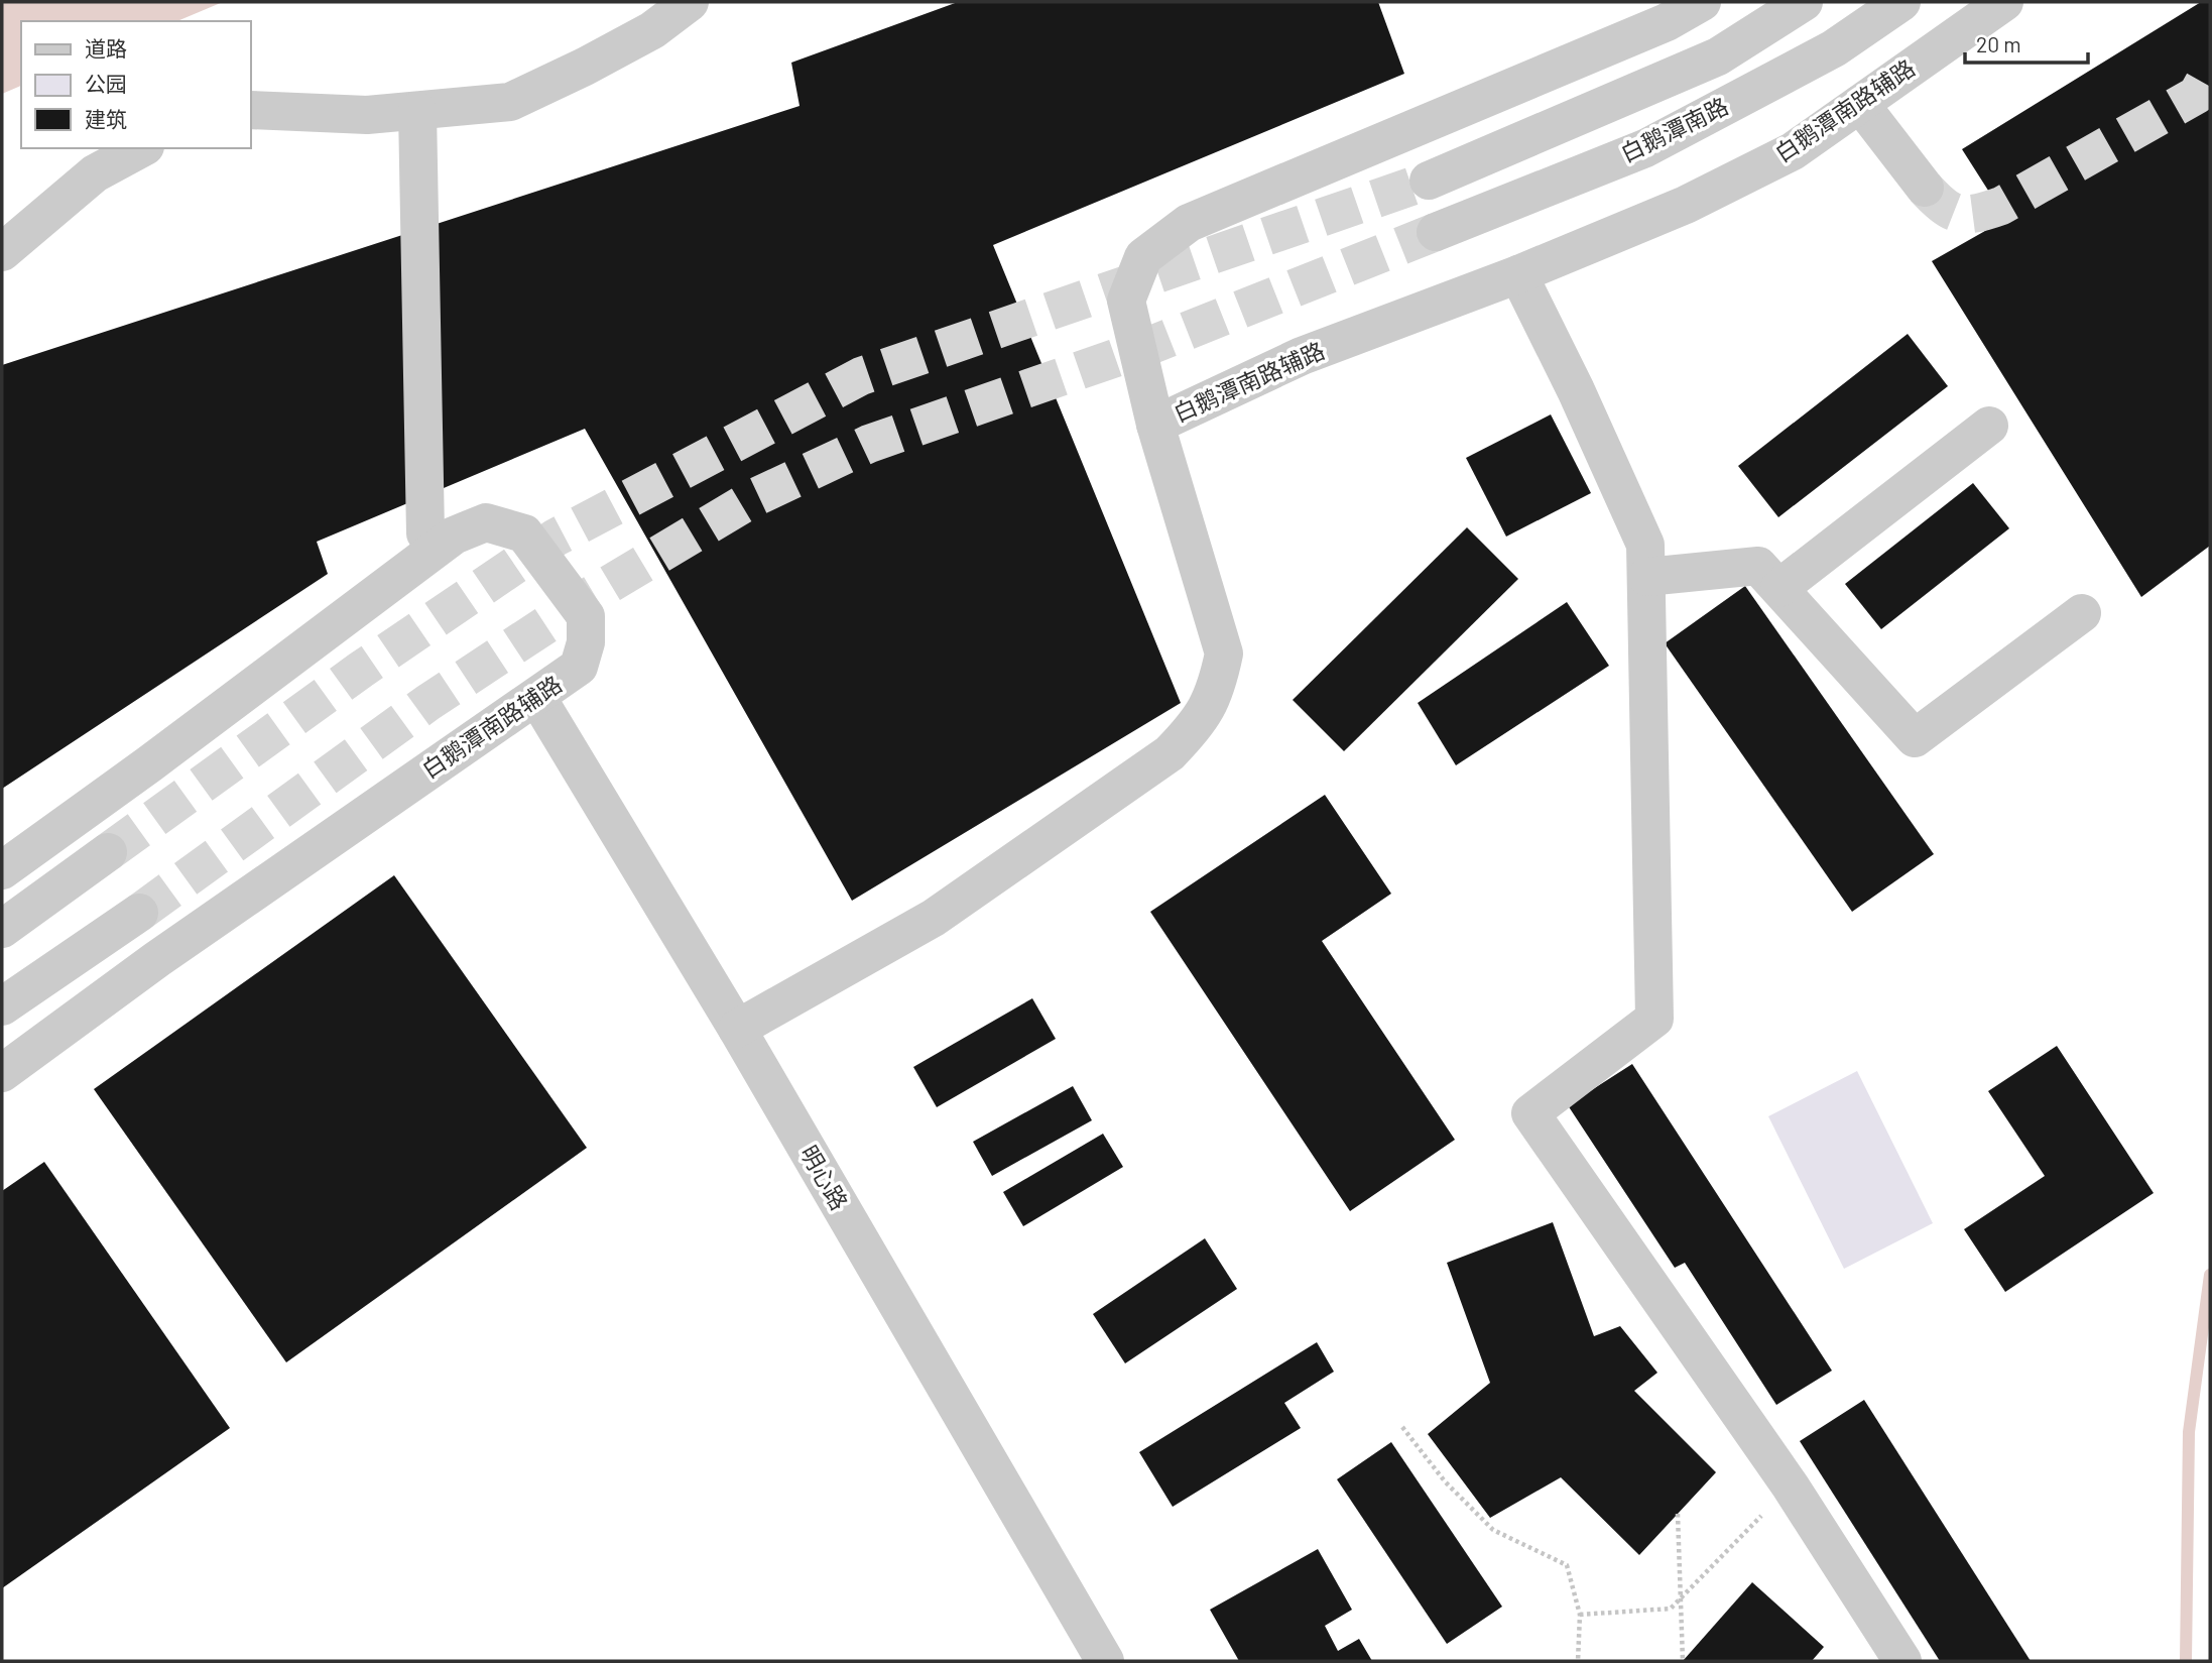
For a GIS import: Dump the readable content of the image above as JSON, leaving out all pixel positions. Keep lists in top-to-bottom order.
{
  "streets": {
    "street": ["白鹅潭南路辅路", "白鹅潭南路", "明心路"]
  },
  "crossings": [
    ["白鹅潭南路辅路", "明心路"]
  ],
  "legend": ["道路", "公园", "建筑"],
  "scale_bar": "20 m"
}
